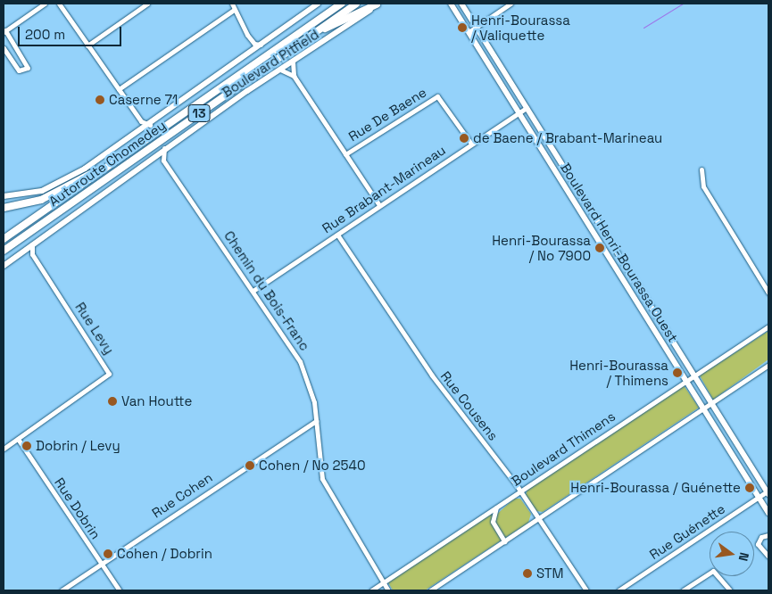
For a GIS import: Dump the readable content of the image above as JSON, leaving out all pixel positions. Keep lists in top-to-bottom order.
{
  "streets": {
    "highway": ["13", "Autoroute Chomedey"],
    "main road": ["Boulevard Pitfield", "Boulevard Henri-Bourassa Ouest"],
    "street": [
      "Rue De Baene",
      "Rue Brabant-Marineau",
      "Chemin du Bois-Franc",
      "Rue Levy",
      "Rue Cousens",
      "Boulevard Thimens",
      "Rue Cohen",
      "Rue Dobrin",
      "Rue Guénette"
    ]
  },
  "crossings": [
    ["Rue De Baene", "Rue Brabant-Marineau"],
    ["Rue Brabant-Marineau", "Boulevard Henri-Bourassa Ouest"],
    ["Rue Brabant-Marineau", "Chemin du Bois-Franc"],
    ["Rue Brabant-Marineau", "Rue Cousens"],
    ["Boulevard Henri-Bourassa Ouest", "Boulevard Thimens"],
    ["Boulevard Henri-Bourassa Ouest", "Rue Guénette"],
    ["Chemin du Bois-Franc", "Boulevard Thimens"],
    ["Chemin du Bois-Franc", "Rue Cohen"],
    ["Rue Levy", "Rue Dobrin"],
    ["Rue Cousens", "Boulevard Thimens"],
    ["Rue Cohen", "Rue Dobrin"]
  ],
  "places": [
    "Henri-Bourassa / Valiquette",
    "Caserne 71",
    "de Baene / Brabant-Marineau",
    "Henri-Bourassa / No 7900",
    "Henri-Bourassa / Thimens",
    "Van Houtte",
    "Dobrin / Levy",
    "Cohen / No 2540",
    "Henri-Bourassa / Guénette",
    "Cohen / Dobrin",
    "STM"
  ],
  "scale_bar": "200 m",
  "north": "right"
}
